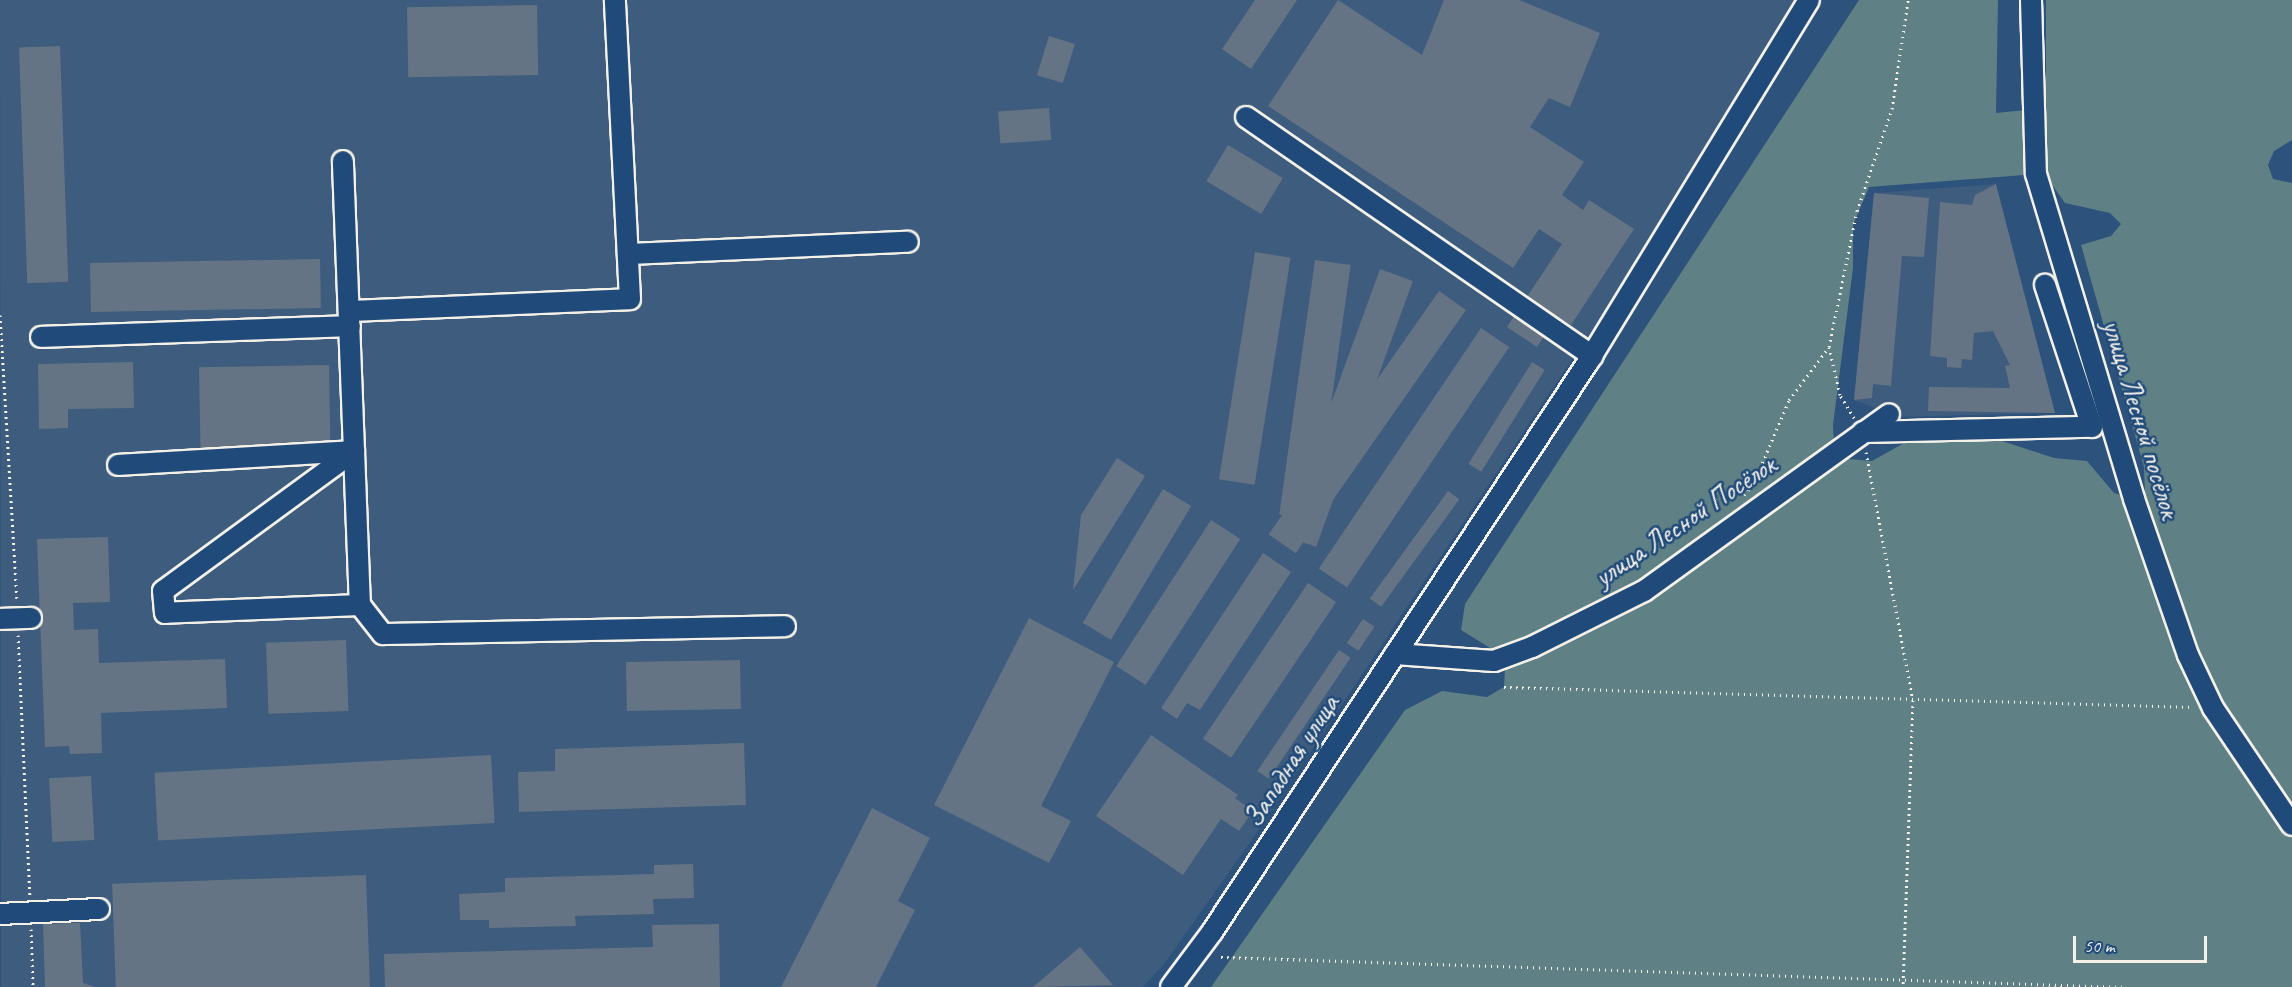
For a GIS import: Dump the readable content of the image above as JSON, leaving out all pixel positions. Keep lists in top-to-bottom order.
{
  "streets": {
    "street": ["улица Лесной посёлок", "улица Лесной Посёлок", "Западная улица"]
  },
  "crossings": [
    ["улица Лесной Посёлок", "Западная улица"]
  ],
  "scale_bar": "50 m"
}
